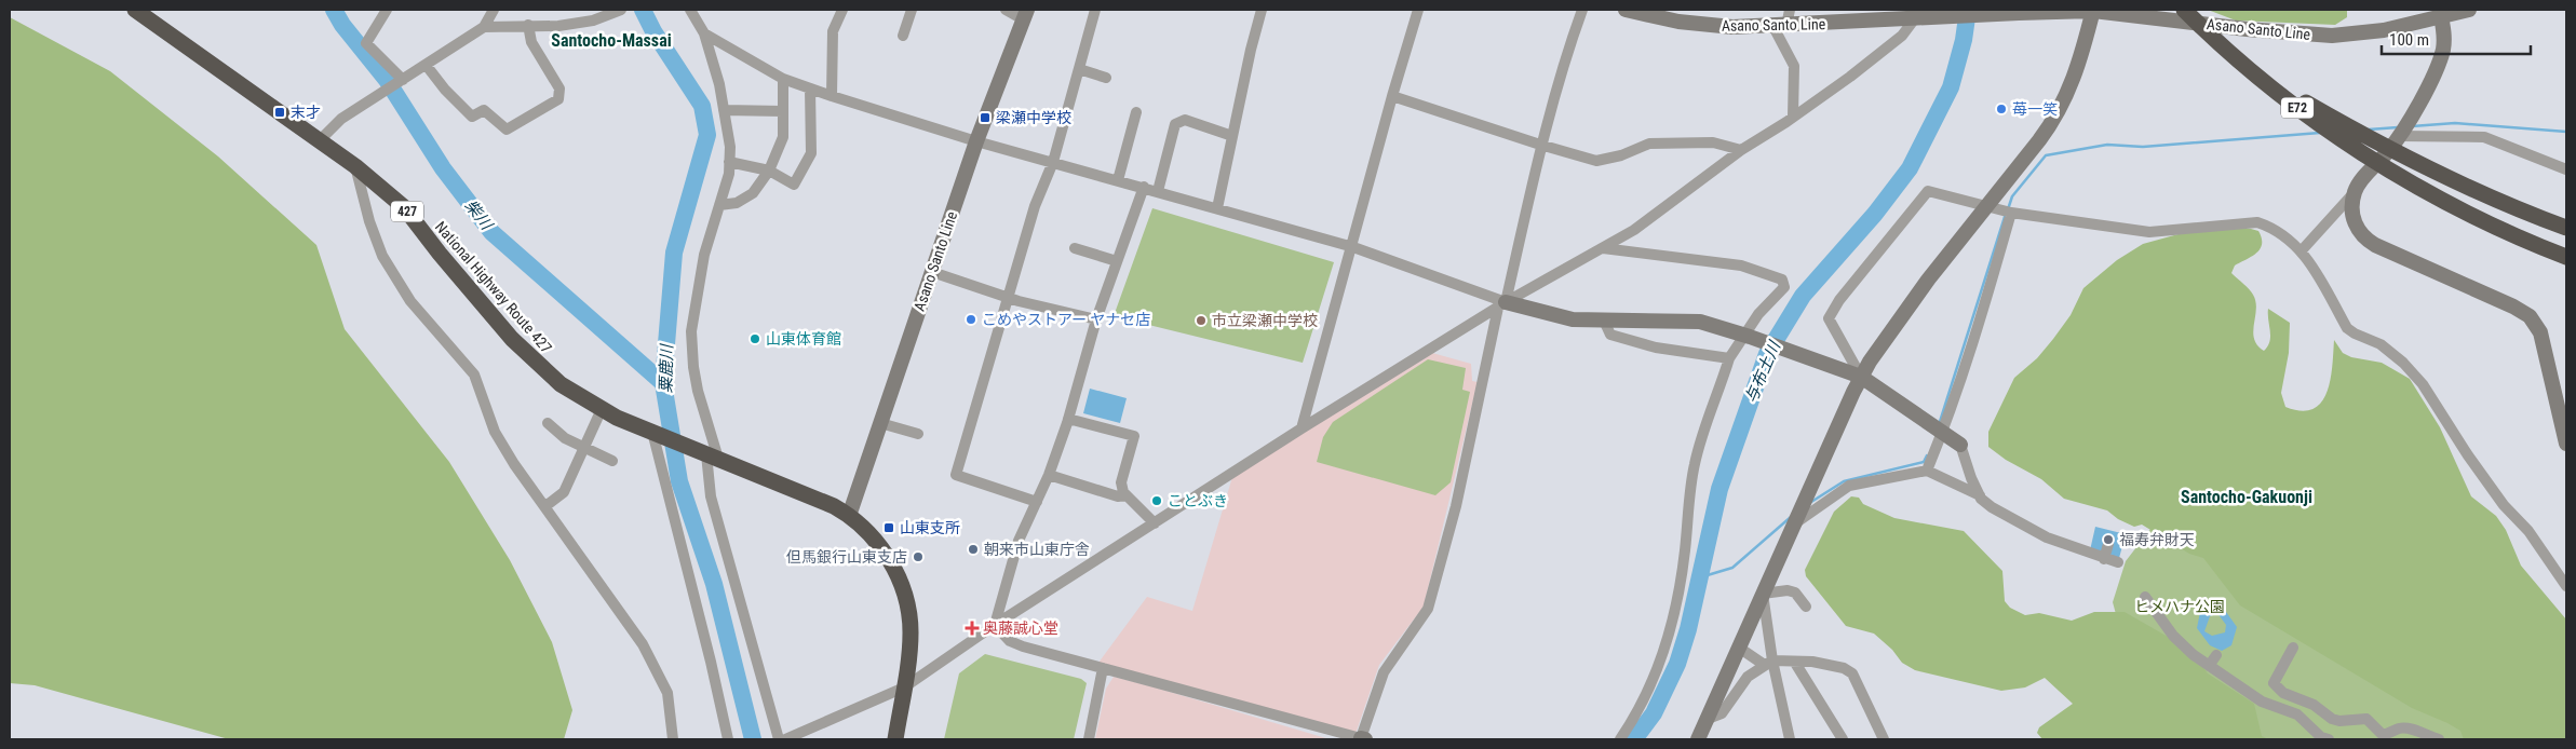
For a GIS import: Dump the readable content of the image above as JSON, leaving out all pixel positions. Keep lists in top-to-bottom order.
{
  "streets": {
    "highway": ["E72", "427", "National Highway Route 427"],
    "street": ["Asano Santo Line"]
  },
  "crossings": [
    ["Asano Santo Line", "National Highway Route 427"]
  ],
  "districts": ["Santocho-Massai", "Santocho-Gakuonji"],
  "water": ["柴川", "粟鹿川", "与布土川"],
  "parks": ["ヒメハナ公園"],
  "places": {
    "other": [
      "苺一笑",
      "こめやストアー ヤナセ店",
      "市立梁瀬中学校",
      "山東体育館",
      "ことぶき",
      "福寿弁財天",
      "朝来市山東庁舎",
      "但馬銀行山東支店"
    ],
    "transit": ["末才", "梁瀬中学校", "山東支所"],
    "health": ["奥藤誠心堂"]
  },
  "scale_bar": "100 m"
}
